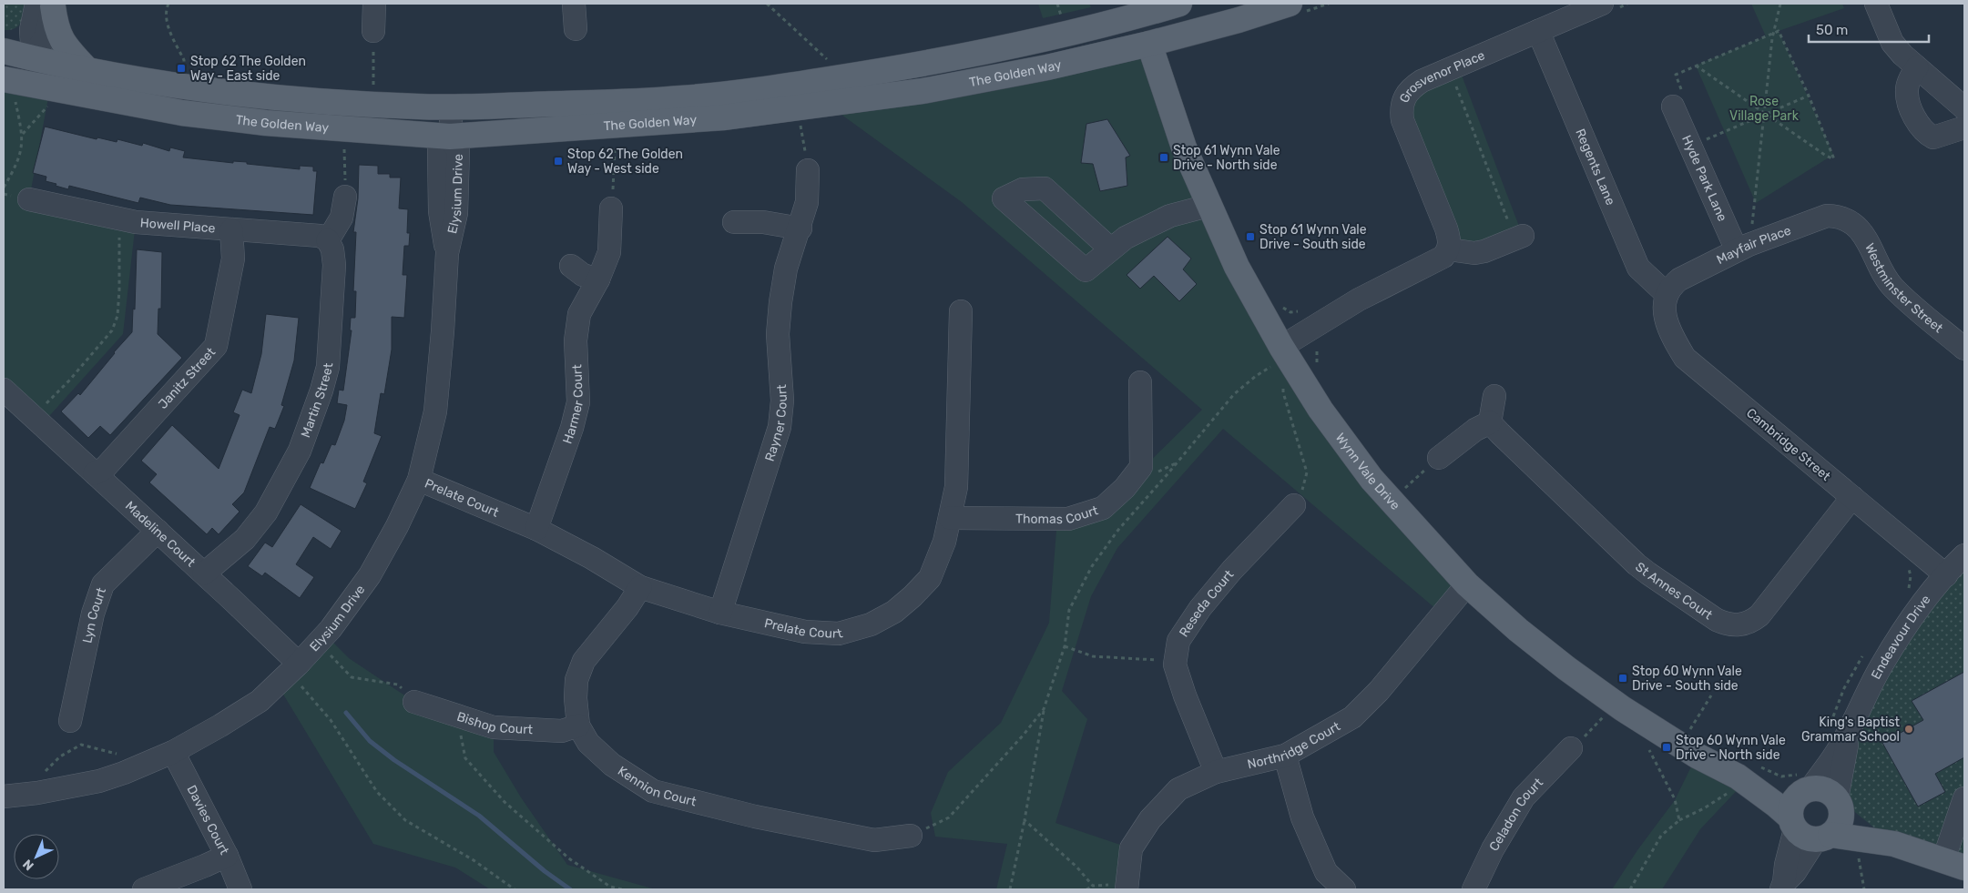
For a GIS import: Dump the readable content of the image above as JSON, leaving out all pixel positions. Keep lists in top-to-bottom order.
{
  "streets": {
    "main road": ["The Golden Way", "Wynn Vale Drive"],
    "street": [
      "Grosvenor Place",
      "Regents Lane",
      "Hyde Park Lane",
      "Elysium Drive",
      "Howell Place",
      "Mayfair Place",
      "Westminster Street",
      "Janitz Street",
      "Martin Street",
      "Harmer Court",
      "Rayner Court",
      "Cambridge Street",
      "Prelate Court",
      "Thomas Court",
      "Madeline Court",
      "St Annes Court",
      "Reseda Court",
      "Lyn Court",
      "Endeavour Drive",
      "Bishop Court",
      "Northridge Court",
      "Kennion Court",
      "Celadon Court",
      "Davies Court"
    ]
  },
  "crossings": [
    ["The Golden Way", "Elysium Drive"],
    ["The Golden Way", "Wynn Vale Drive"],
    ["Grosvenor Place", "Regents Lane"],
    ["Regents Lane", "Mayfair Place"],
    ["Regents Lane", "Cambridge Street"],
    ["Hyde Park Lane", "Mayfair Place"],
    ["Elysium Drive", "Prelate Court"],
    ["Elysium Drive", "Madeline Court"],
    ["Elysium Drive", "Davies Court"],
    ["Howell Place", "Janitz Street"],
    ["Howell Place", "Martin Street"],
    ["Mayfair Place", "Westminster Street"],
    ["Mayfair Place", "Cambridge Street"],
    ["Janitz Street", "Madeline Court"],
    ["Martin Street", "Madeline Court"],
    ["Harmer Court", "Prelate Court"],
    ["Rayner Court", "Prelate Court"],
    ["Cambridge Street", "St Annes Court"],
    ["Cambridge Street", "Endeavour Drive"],
    ["Wynn Vale Drive", "Endeavour Drive"],
    ["Wynn Vale Drive", "Northridge Court"],
    ["Prelate Court", "Thomas Court"],
    ["Prelate Court", "Kennion Court"],
    ["Madeline Court", "Lyn Court"],
    ["Reseda Court", "Northridge Court"],
    ["Bishop Court", "Kennion Court"]
  ],
  "parks": ["Rose Village Park"],
  "places": {
    "transit": [
      "Stop 62 The Golden Way - East side",
      "Stop 61 Wynn Vale Drive - North side",
      "Stop 62 The Golden Way - West side",
      "Stop 61 Wynn Vale Drive - South side",
      "Stop 60 Wynn Vale Drive - South side",
      "Stop 60 Wynn Vale Drive - North side"
    ],
    "other": ["King's Baptist Grammar School"]
  },
  "scale_bar": "50 m",
  "north": "bottom left"
}
